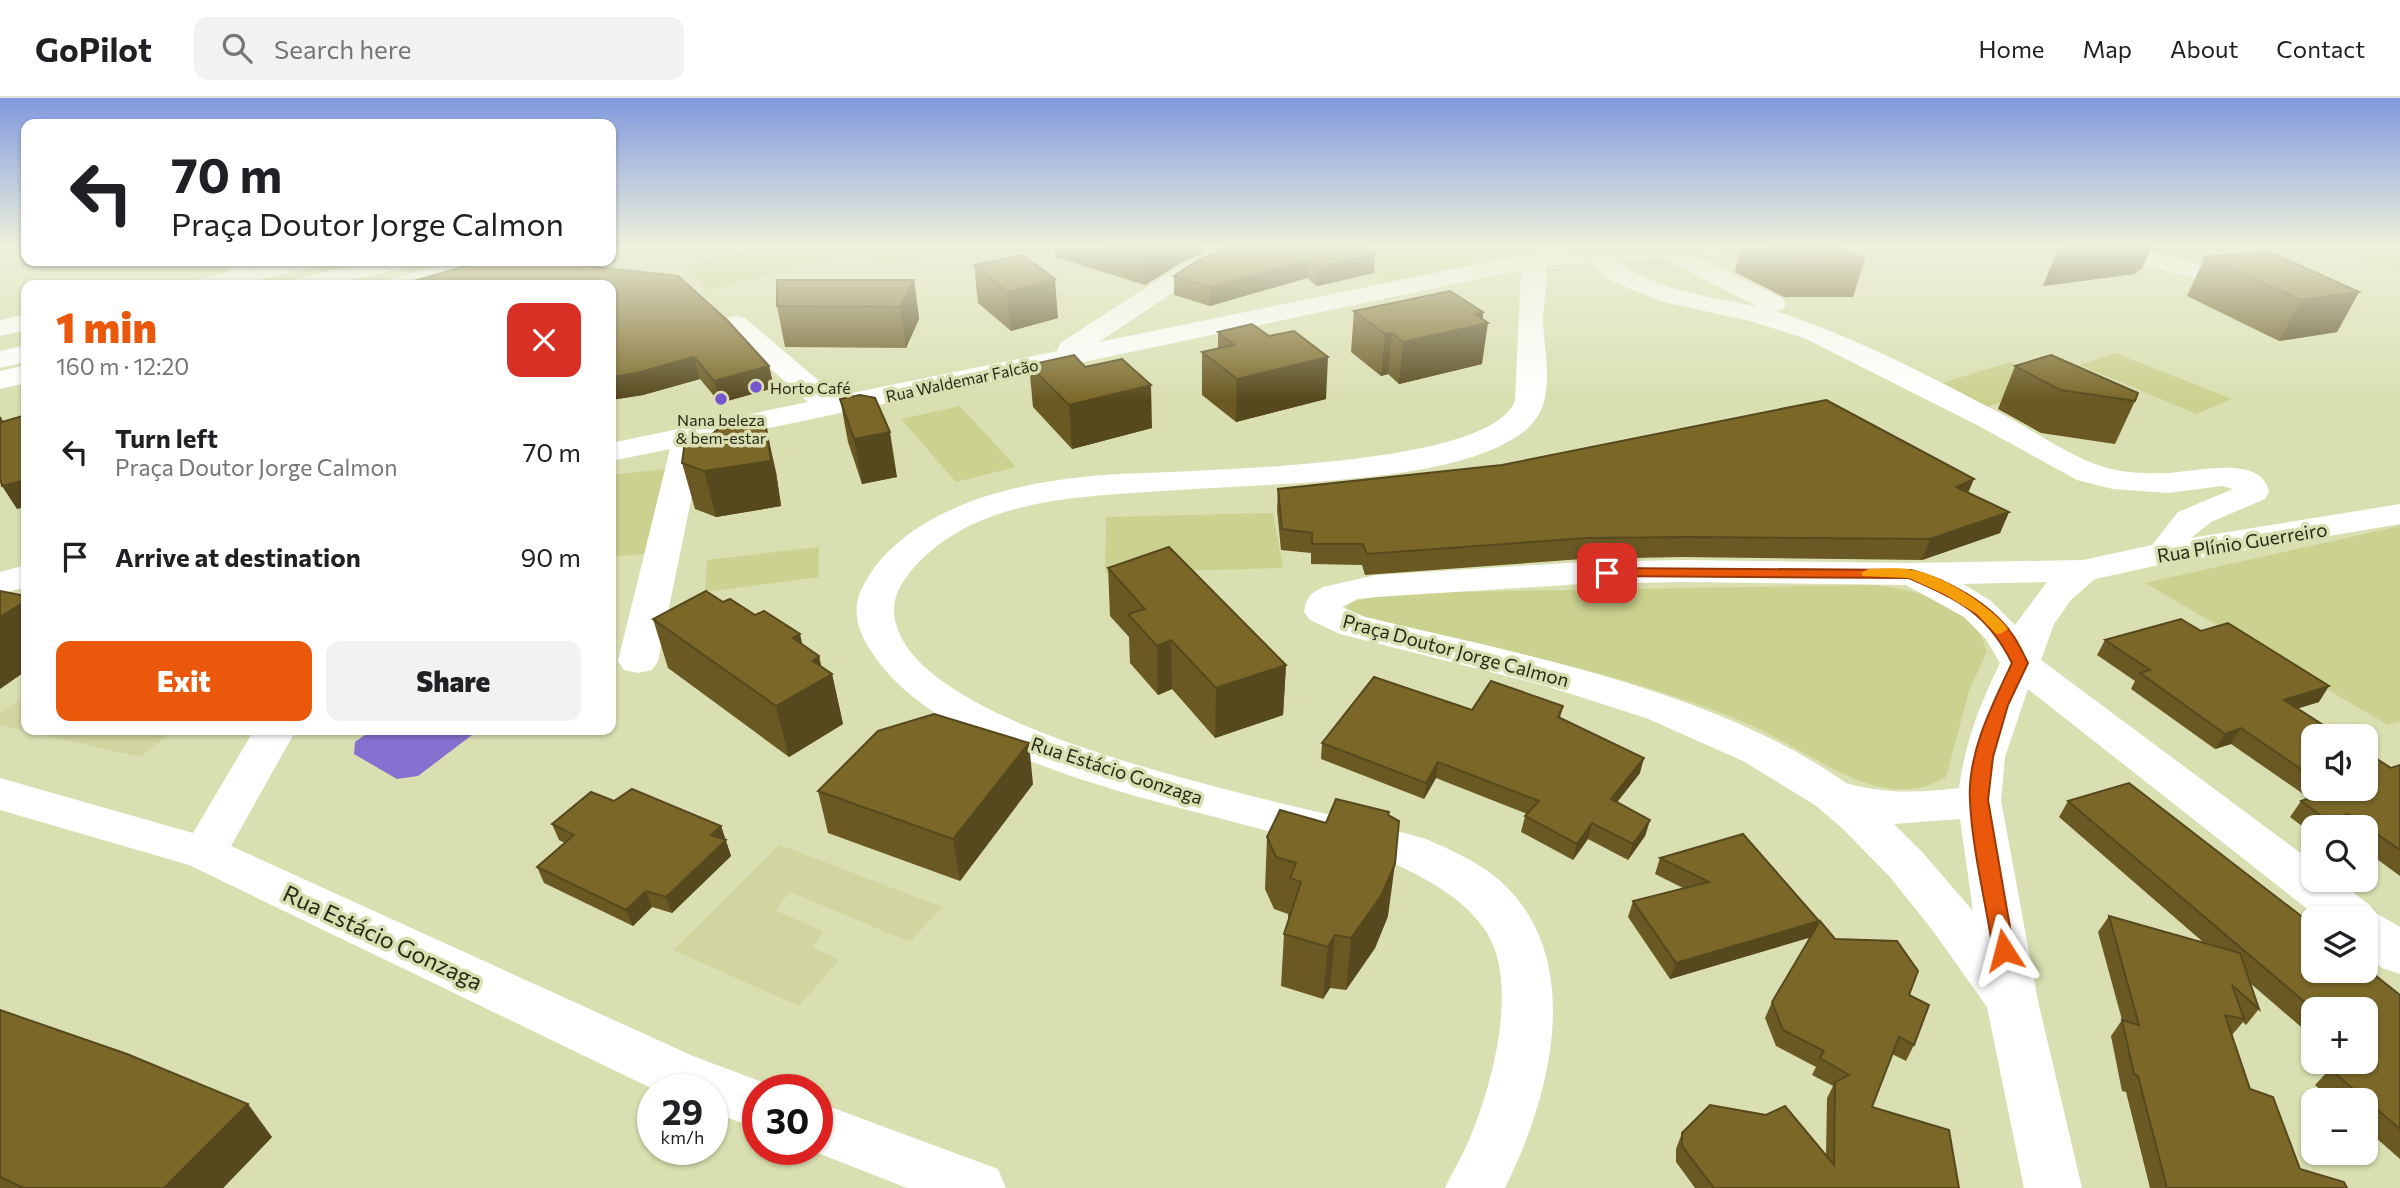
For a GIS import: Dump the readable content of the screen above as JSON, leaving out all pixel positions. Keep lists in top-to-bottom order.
{
  "streets": {
    "street": [
      "Rua Waldemar Falcão",
      "Rua Plínio Guerreiro",
      "Praça Doutor Jorge Calmon",
      "Rua Estácio Gonzaga"
    ]
  },
  "crossings": [
    ["Rua Plínio Guerreiro", "Praça Doutor Jorge Calmon"]
  ],
  "places": ["Horto Café", "Nana beleza & bem-estar"],
  "page": {
    "header": "GoPilot",
    "search": "Search here",
    "nav": [
      "Home",
      "Map",
      "About",
      "Contact"
    ],
    "turn": ["70 m", "Praça Doutor Jorge Calmon"],
    "heading": ["1 min", "160 m · 12:20"],
    "list": [
      {
        "name": "Turn left",
        "note": "Praça Doutor Jorge Calmon",
        "value": "70 m"
      },
      {
        "name": "Arrive at destination",
        "value": "90 m"
      }
    ],
    "buttons": ["Exit", "Share"],
    "map_buttons": ["+", "−"],
    "speed": "29 km/h",
    "limit": "30"
  }
}
